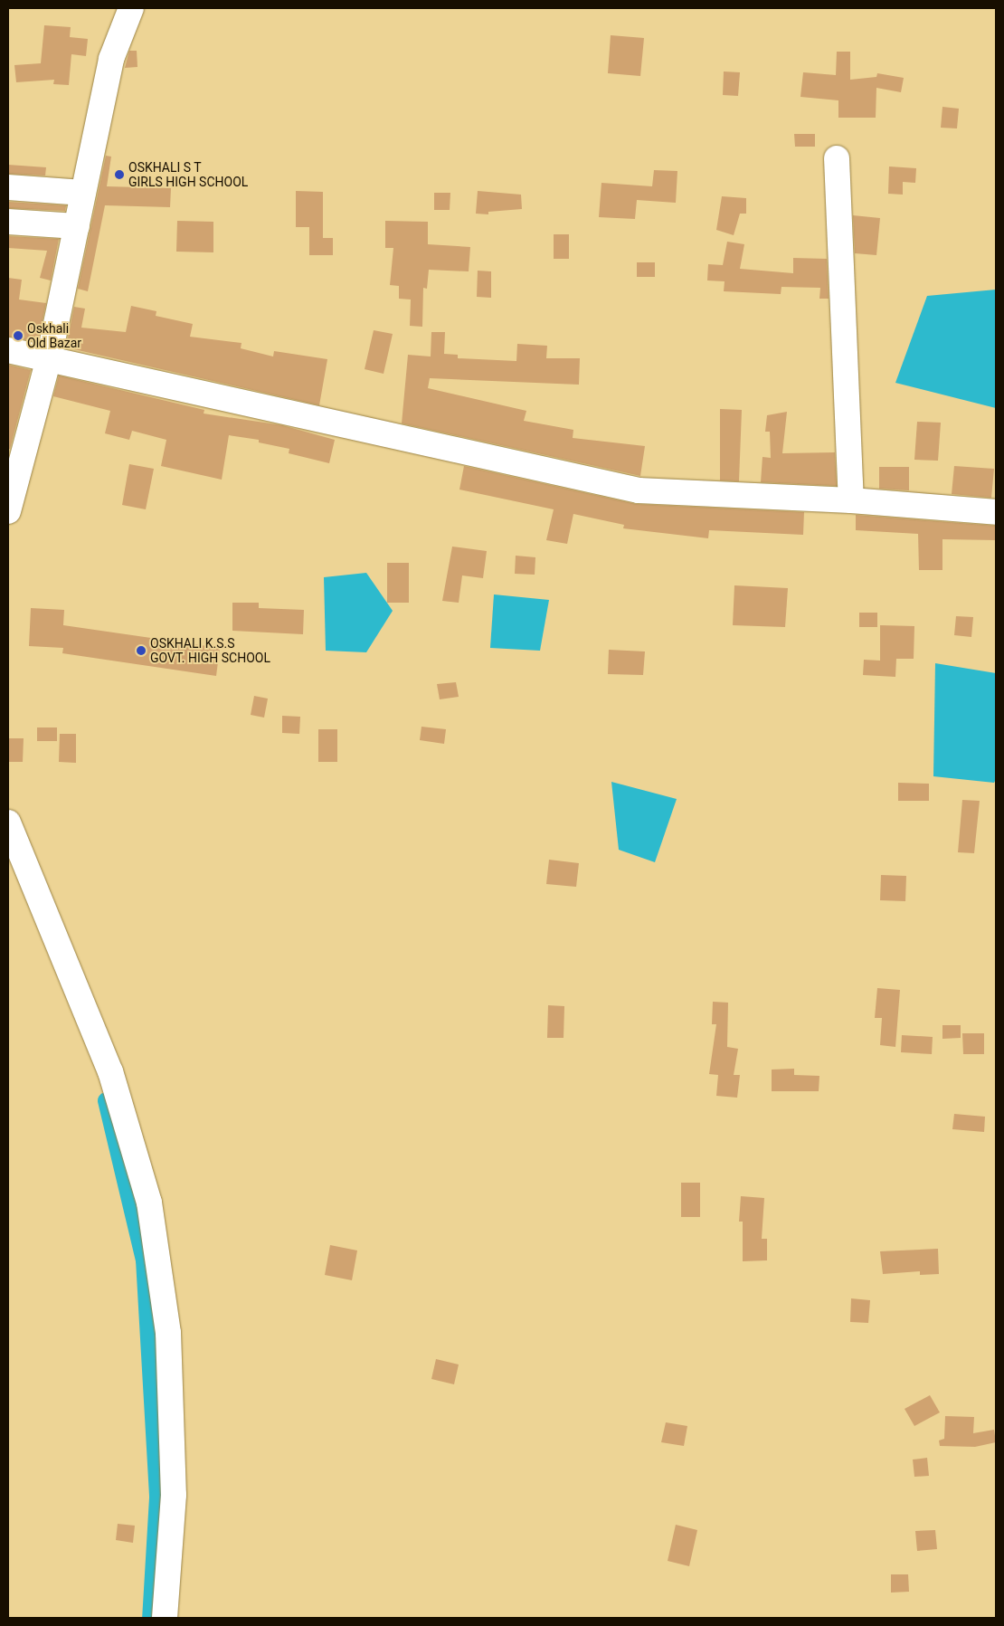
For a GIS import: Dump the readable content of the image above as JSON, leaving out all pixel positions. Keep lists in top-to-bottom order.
{
  "places": ["OSKHALI S T GIRLS HIGH SCHOOL", "Oskhali Old Bazar", "OSKHALI K.S.S GOVT. HIGH SCHOOL"]
}
